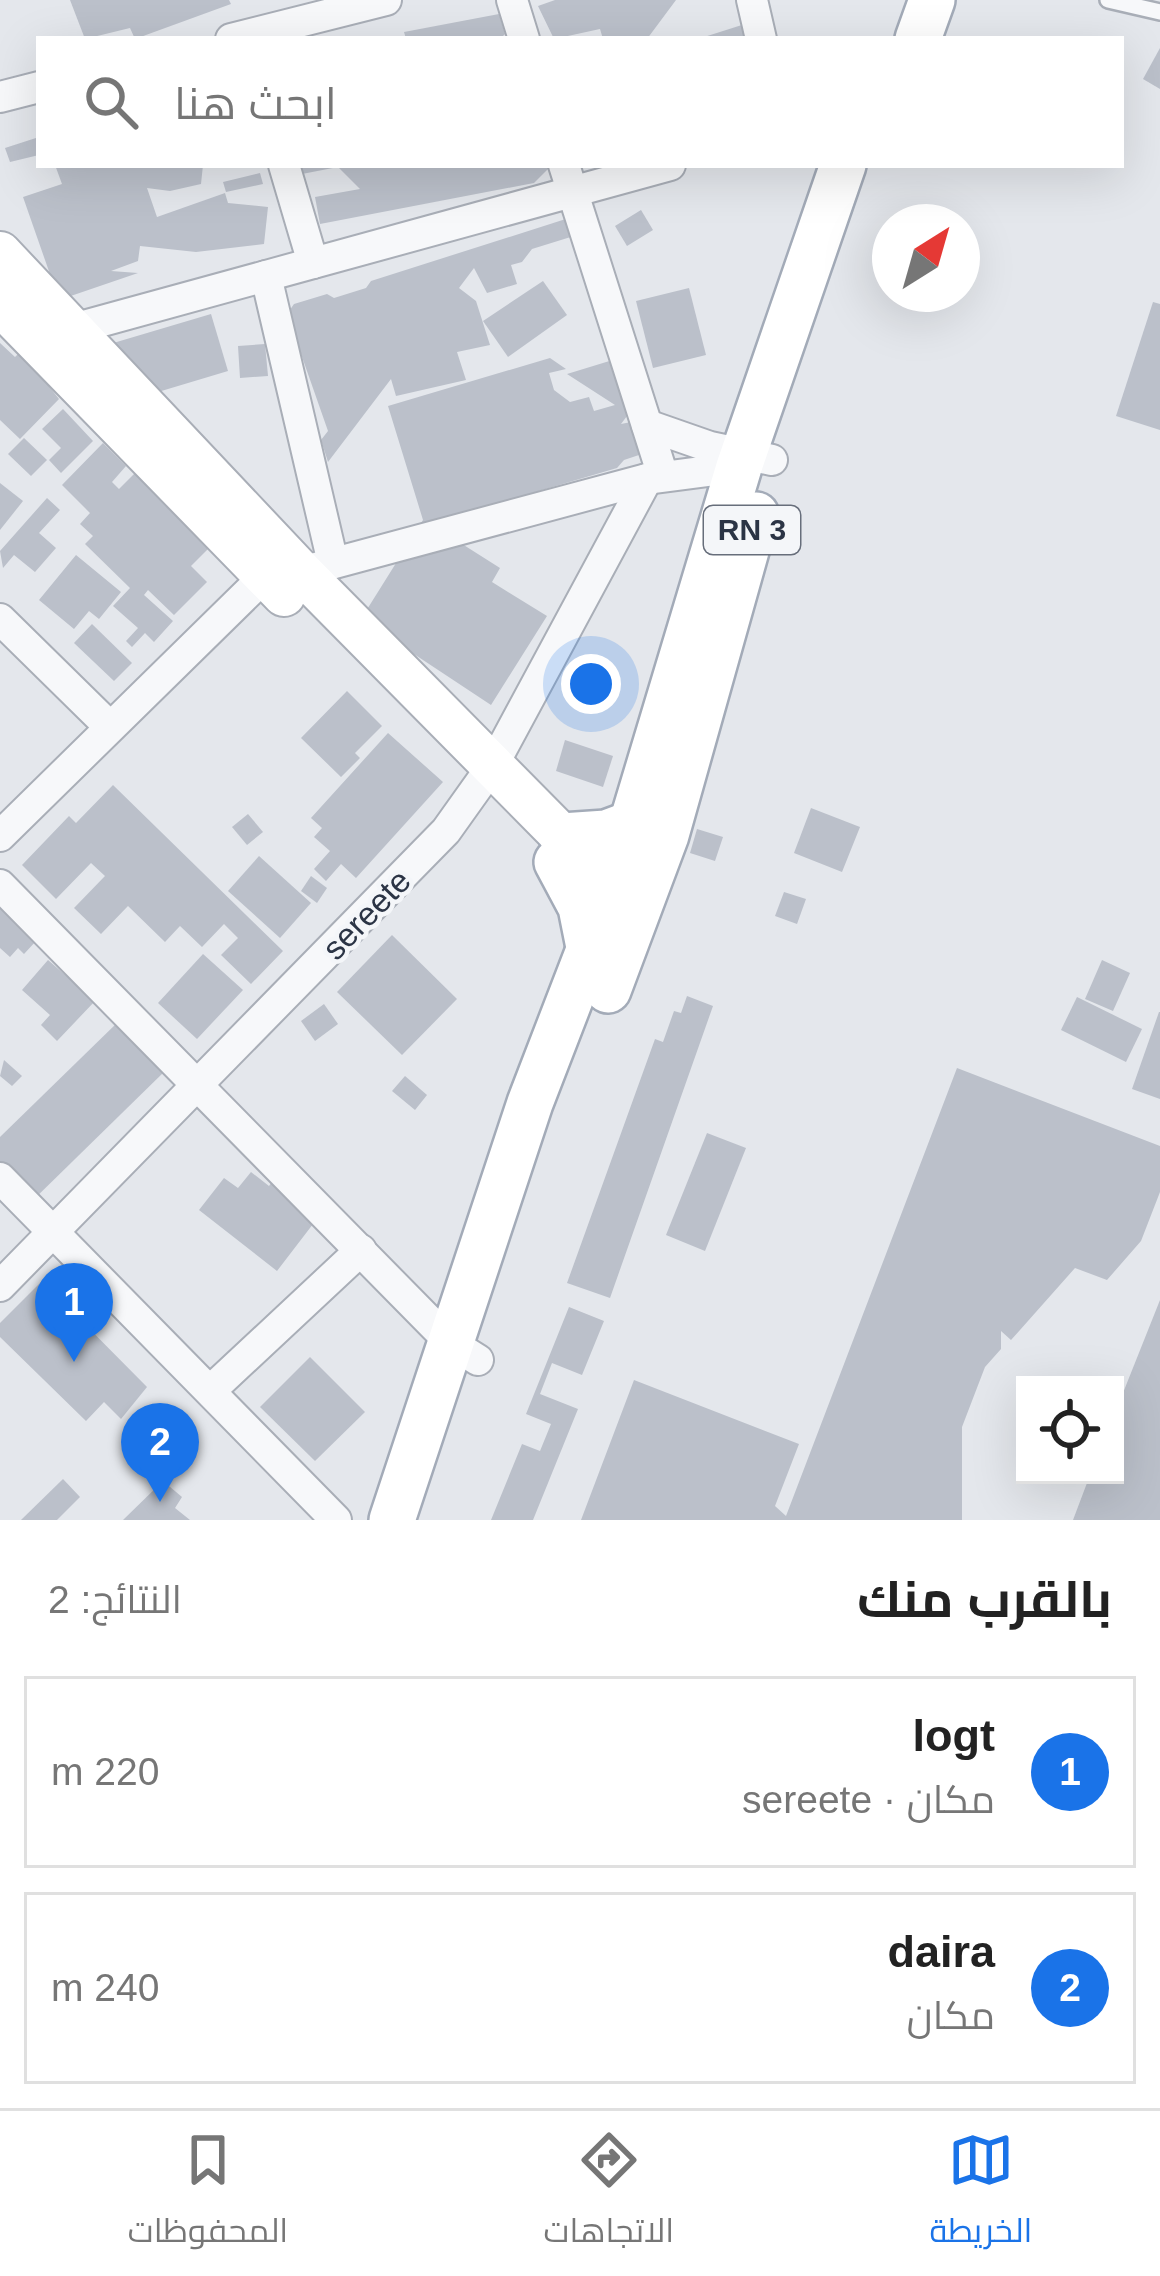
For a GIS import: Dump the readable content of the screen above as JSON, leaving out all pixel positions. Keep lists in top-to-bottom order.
{
  "streets": {
    "main road": ["RN 3"],
    "street": ["sereete"]
  },
  "north": "top right",
  "page": {
    "search": "ابحث هنا",
    "pins": ["1", "2"],
    "heading": ["بالقرب منك", "النتائج: 2"],
    "list": [
      {
        "mark": "1",
        "name": "logt",
        "note": "مكان · sereete",
        "value": "220 m"
      },
      {
        "mark": "2",
        "name": "daira",
        "note": "مكان",
        "value": "240 m"
      }
    ],
    "nav": ["الخريطة", "الاتجاهات", "المحفوظات"]
  }
}
